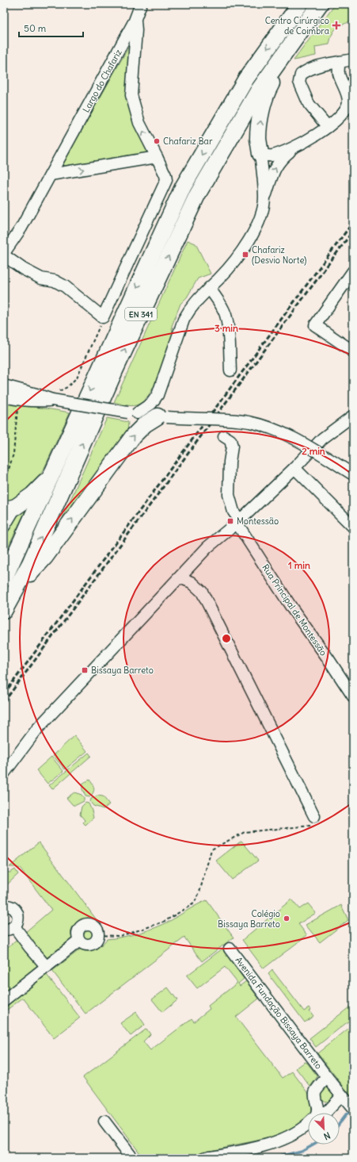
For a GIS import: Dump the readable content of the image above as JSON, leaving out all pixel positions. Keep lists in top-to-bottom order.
{
  "streets": {
    "highway": ["EN 341"],
    "street": ["Largo do Chafariz", "Rua Principal de Montessão", "Avenida Fundação Bissaya Barreto"]
  },
  "places": {
    "health": ["Centro Cirúrgico de Coimbra"],
    "other": ["Chafariz Bar", "Colégio Bissaya Barreto"],
    "transit": ["Chafariz (Desvio Norte)", "Montessão", "Bissaya Barreto"]
  },
  "scale_bar": "50 m",
  "north": "bottom right",
  "rings": ["3 min", "2 min", "1 min"]
}
